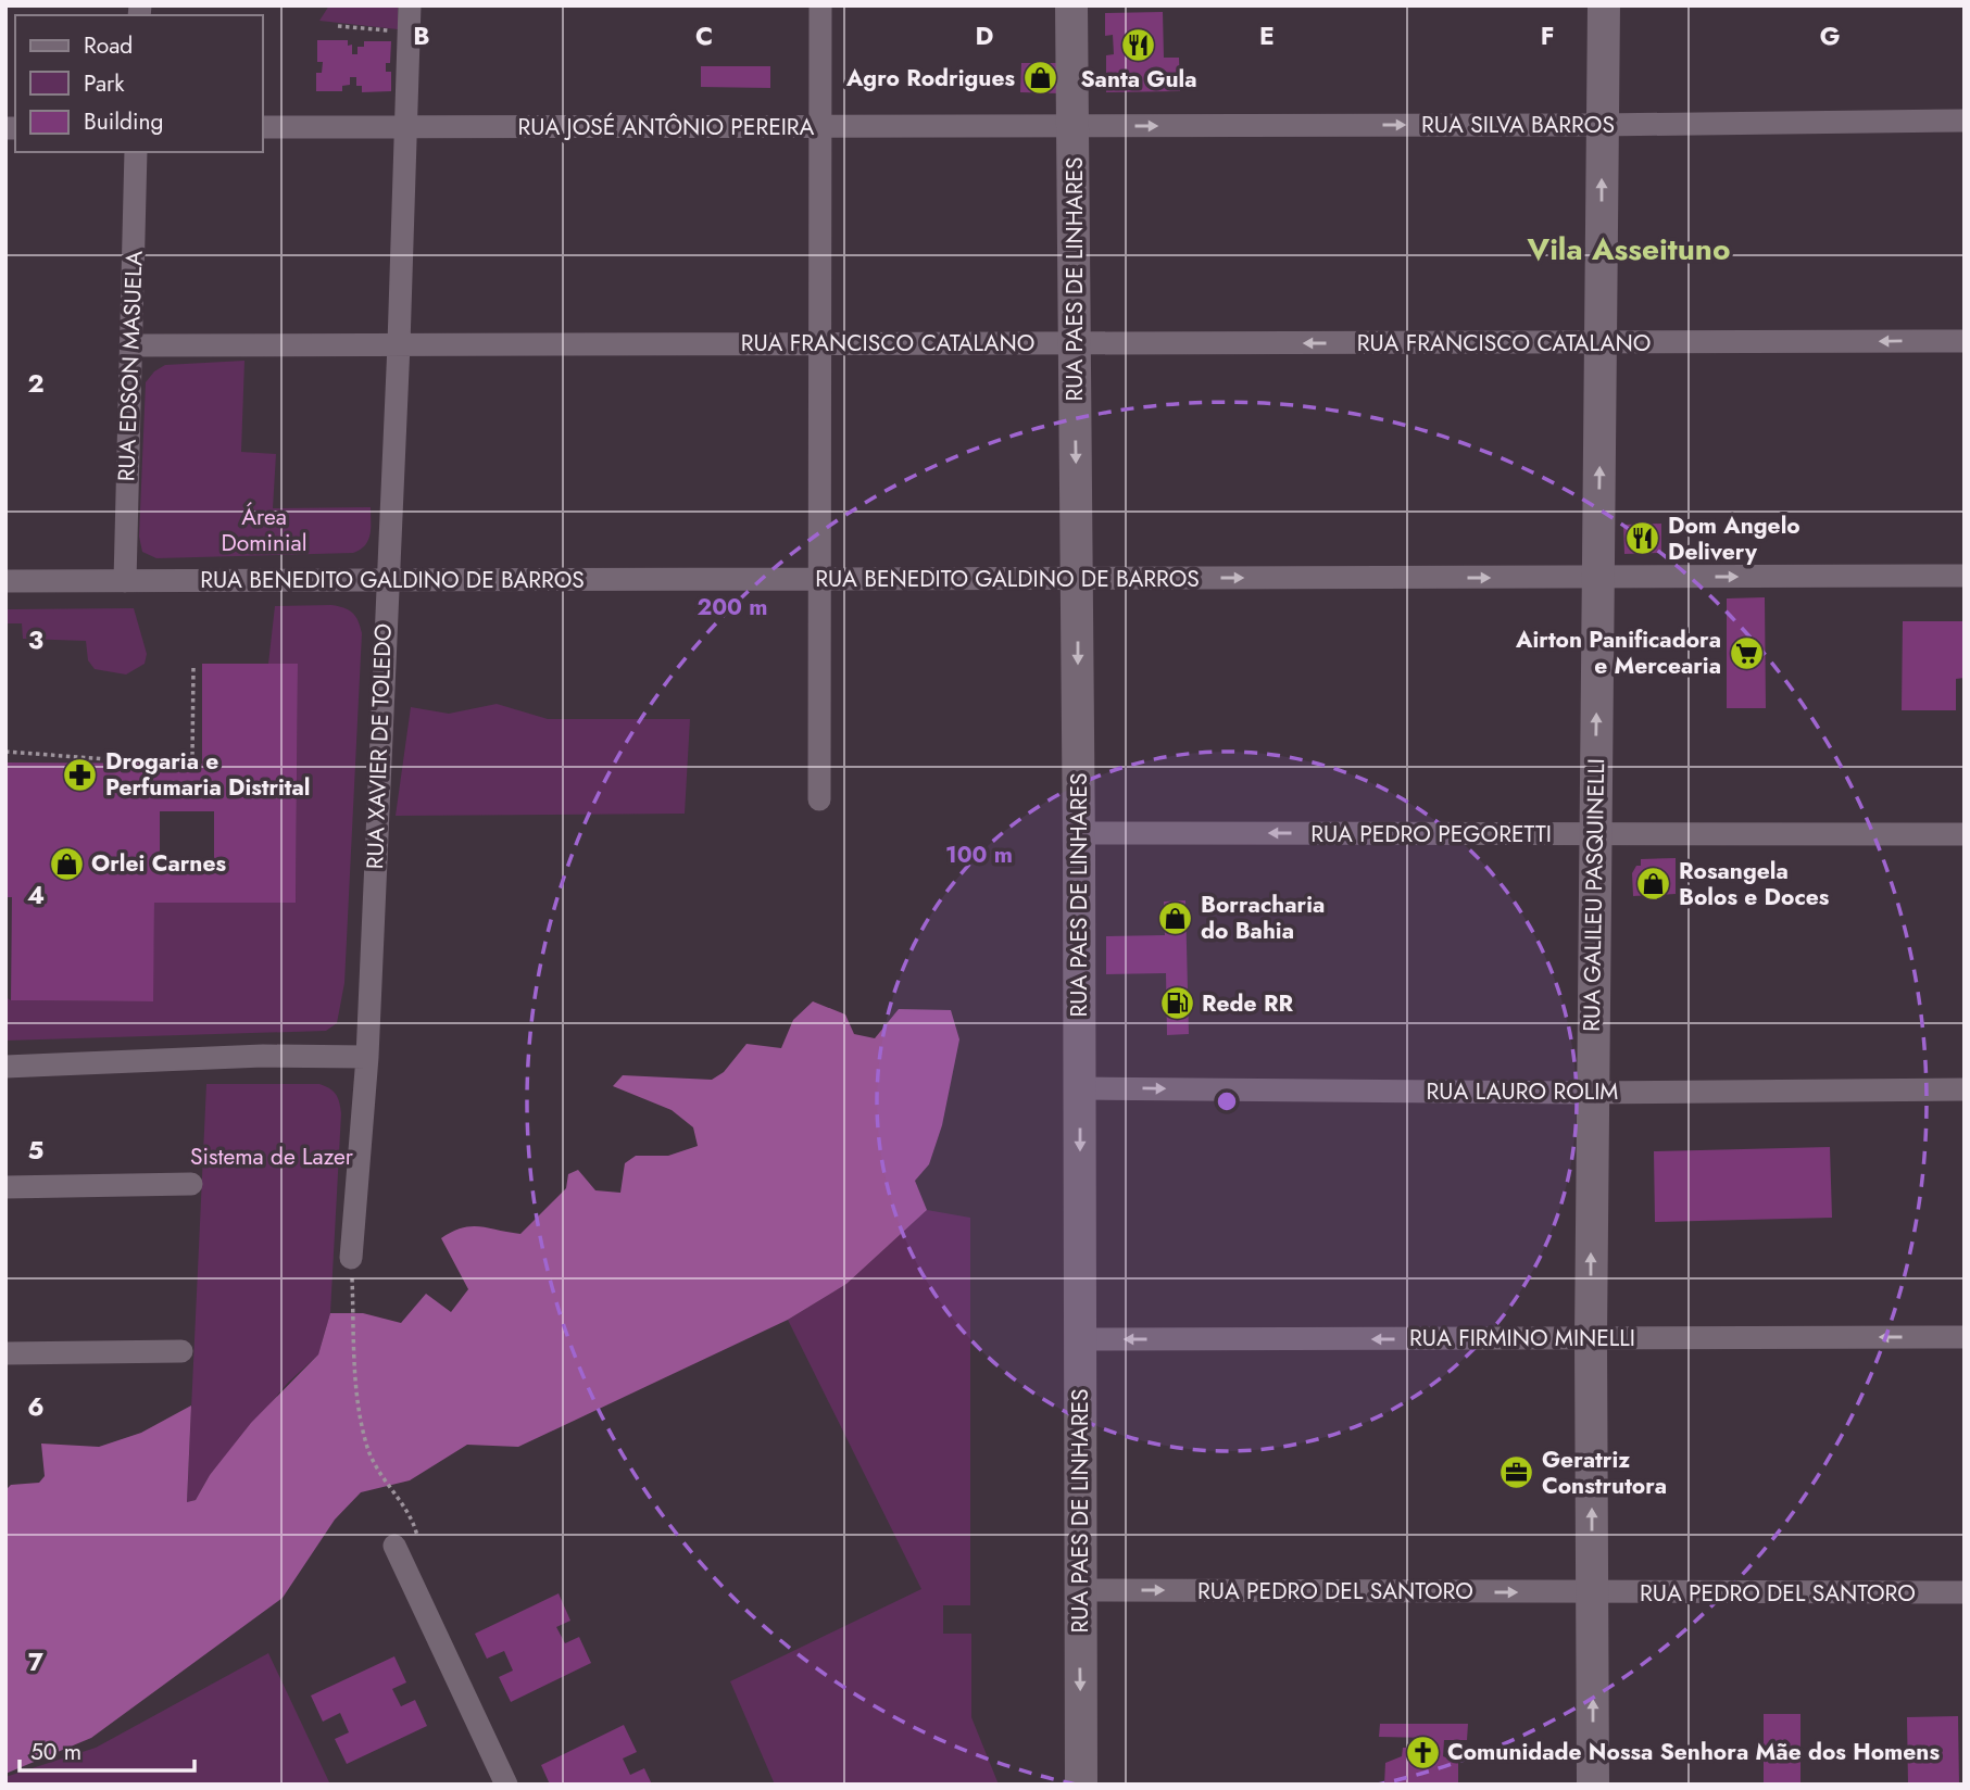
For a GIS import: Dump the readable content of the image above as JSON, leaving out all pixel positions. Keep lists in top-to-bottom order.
{
  "streets": {
    "street": [
      "RUA SILVA BARROS",
      "RUA JOSÉ ANTÔNIO PEREIRA",
      "RUA PAES DE LINHARES",
      "RUA FRANCISCO CATALANO",
      "RUA EDSON MASUELA",
      "RUA BENEDITO GALDINO DE BARROS",
      "RUA XAVIER DE TOLEDO",
      "RUA PEDRO PEGORETTI",
      "RUA GALILEU PASQUINELLI",
      "RUA LAURO ROLIM",
      "RUA FIRMINO MINELLI",
      "RUA PEDRO DEL SANTORO"
    ]
  },
  "crossings": [
    ["RUA SILVA BARROS", "RUA JOSÉ ANTÔNIO PEREIRA"],
    ["RUA SILVA BARROS", "RUA PAES DE LINHARES"],
    ["RUA SILVA BARROS", "RUA GALILEU PASQUINELLI"],
    ["RUA JOSÉ ANTÔNIO PEREIRA", "RUA PAES DE LINHARES"],
    ["RUA JOSÉ ANTÔNIO PEREIRA", "RUA XAVIER DE TOLEDO"],
    ["RUA PAES DE LINHARES", "RUA FRANCISCO CATALANO"],
    ["RUA PAES DE LINHARES", "RUA BENEDITO GALDINO DE BARROS"],
    ["RUA PAES DE LINHARES", "RUA PEDRO PEGORETTI"],
    ["RUA PAES DE LINHARES", "RUA LAURO ROLIM"],
    ["RUA PAES DE LINHARES", "RUA FIRMINO MINELLI"],
    ["RUA PAES DE LINHARES", "RUA PEDRO DEL SANTORO"],
    ["RUA FRANCISCO CATALANO", "RUA EDSON MASUELA"],
    ["RUA FRANCISCO CATALANO", "RUA XAVIER DE TOLEDO"],
    ["RUA FRANCISCO CATALANO", "RUA GALILEU PASQUINELLI"],
    ["RUA EDSON MASUELA", "RUA BENEDITO GALDINO DE BARROS"],
    ["RUA BENEDITO GALDINO DE BARROS", "RUA XAVIER DE TOLEDO"],
    ["RUA BENEDITO GALDINO DE BARROS", "RUA GALILEU PASQUINELLI"],
    ["RUA PEDRO PEGORETTI", "RUA GALILEU PASQUINELLI"],
    ["RUA GALILEU PASQUINELLI", "RUA LAURO ROLIM"],
    ["RUA GALILEU PASQUINELLI", "RUA FIRMINO MINELLI"],
    ["RUA GALILEU PASQUINELLI", "RUA PEDRO DEL SANTORO"]
  ],
  "one_way": [
    "RUA SILVA BARROS",
    "RUA FRANCISCO CATALANO",
    "RUA BENEDITO GALDINO DE BARROS",
    "RUA PEDRO PEGORETTI",
    "RUA GALILEU PASQUINELLI",
    "RUA LAURO ROLIM",
    "RUA FIRMINO MINELLI",
    "RUA PEDRO DEL SANTORO"
  ],
  "districts": ["Vila Asseituno"],
  "parks": ["Área Dominial", "Sistema de Lazer"],
  "places": {
    "restaurant": ["Santa Gula", "Dom Angelo Delivery"],
    "shop": [
      "Agro Rodrigues",
      "Orlei Carnes",
      "Rosangela Bolos e Doces",
      "Borracharia do Bahia"
    ],
    "supermarket": ["Airton Panificadora e Mercearia"],
    "pharmacy": ["Drogaria e Perfumaria Distrital"],
    "fuel station": ["Rede RR"],
    "office": ["Geratriz Construtora"],
    "church": ["Comunidade Nossa Senhora Mãe dos Homens"]
  },
  "legend": ["Road", "Park", "Building"],
  "scale_bar": "50 m",
  "grid": {
    "columns": [
      "B",
      "C",
      "D",
      "E",
      "F",
      "G"
    ],
    "rows": [
      "2",
      "3",
      "4",
      "5",
      "6",
      "7"
    ]
  },
  "rings": ["200 m", "100 m"]
}
